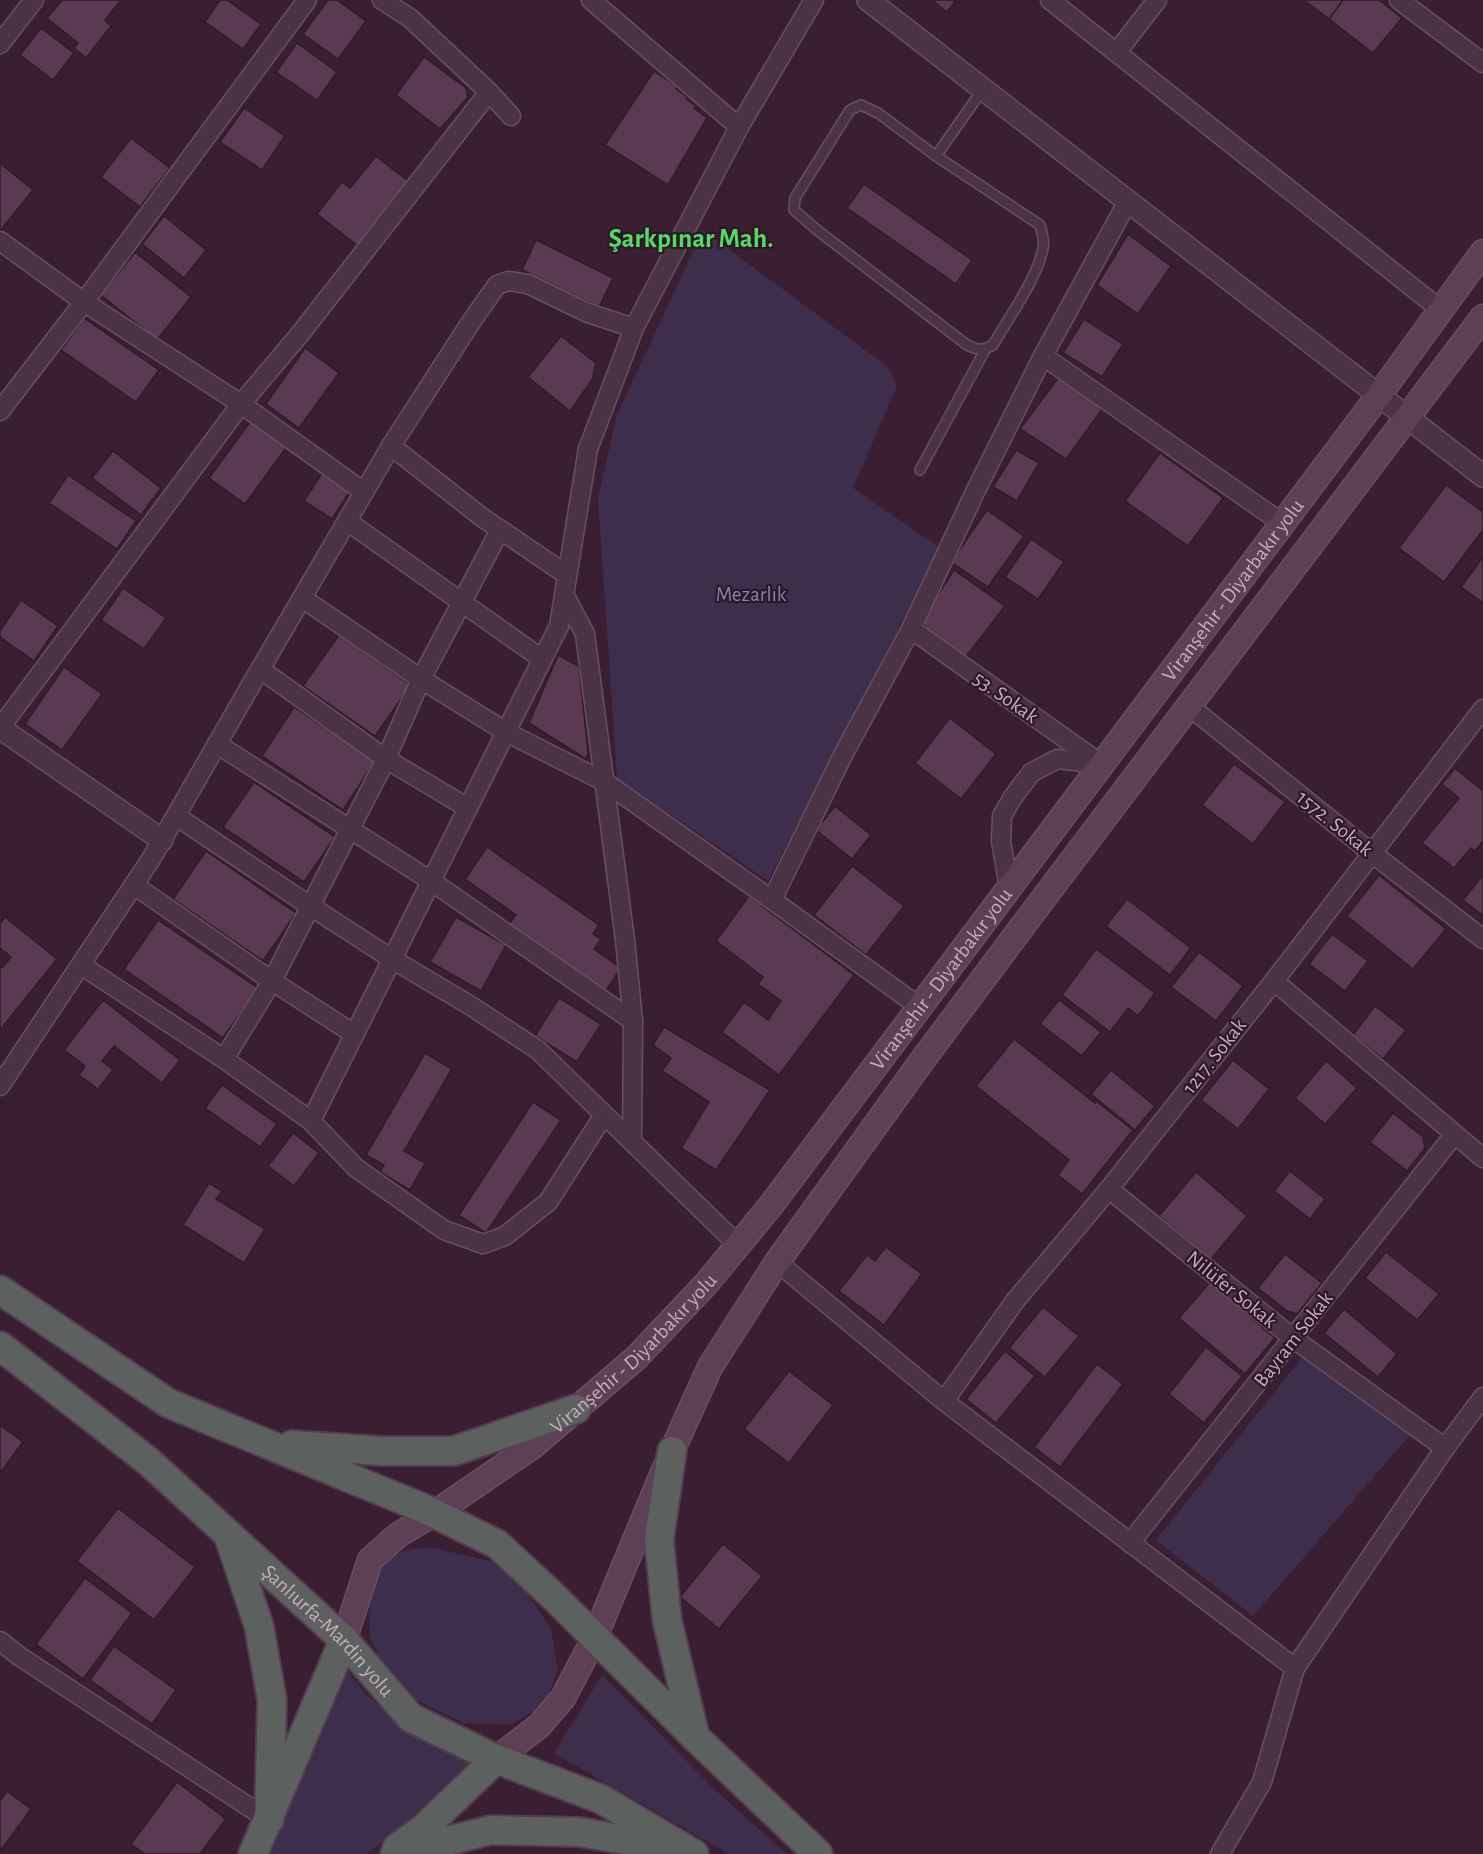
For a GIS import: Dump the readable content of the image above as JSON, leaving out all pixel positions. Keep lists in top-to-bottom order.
{
  "streets": {
    "highway": ["Şanlıurfa-Mardin yolu"],
    "main road": ["Viranşehir - Diyarbakır yolu"],
    "street": [
      "53. Sokak",
      "1572. Sokak",
      "1217. Sokak",
      "Nilüfer Sokak",
      "Bayram Sokak"
    ]
  },
  "crossings": [
    ["Viranşehir - Diyarbakır yolu", "53. Sokak"],
    ["Viranşehir - Diyarbakır yolu", "1572. Sokak"],
    ["Viranşehir - Diyarbakır yolu", "Şanlıurfa-Mardin yolu"],
    ["1572. Sokak", "1217. Sokak"],
    ["1217. Sokak", "Nilüfer Sokak"],
    ["Nilüfer Sokak", "Bayram Sokak"]
  ],
  "districts": ["Şarkpınar Mah."],
  "parks": ["Mezarlık"]
}
